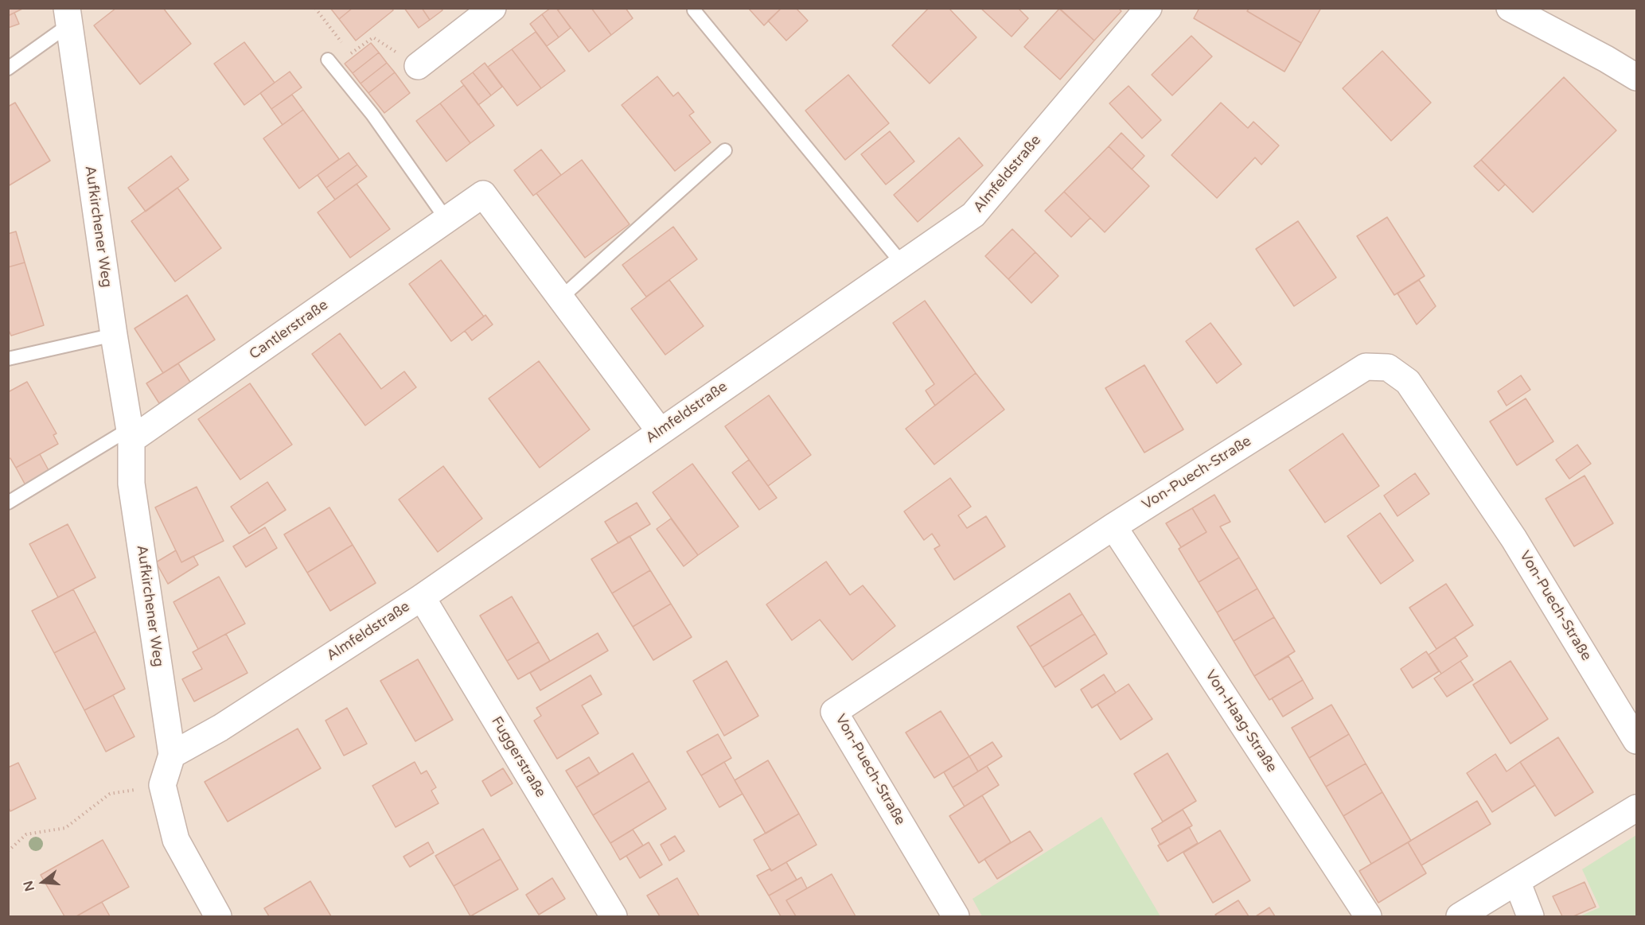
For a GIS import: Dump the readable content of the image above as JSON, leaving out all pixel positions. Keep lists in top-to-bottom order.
{
  "streets": {
    "street": [
      "Almfeldstraße",
      "Aufkirchener Weg",
      "Cantlerstraße",
      "Von-Puech-Straße",
      "Von-Haag-Straße",
      "Fuggerstraße"
    ]
  },
  "crossings": [
    ["Almfeldstraße", "Aufkirchener Weg"],
    ["Almfeldstraße", "Cantlerstraße"],
    ["Almfeldstraße", "Fuggerstraße"],
    ["Aufkirchener Weg", "Cantlerstraße"],
    ["Von-Puech-Straße", "Von-Haag-Straße"]
  ],
  "north": "left"
}
